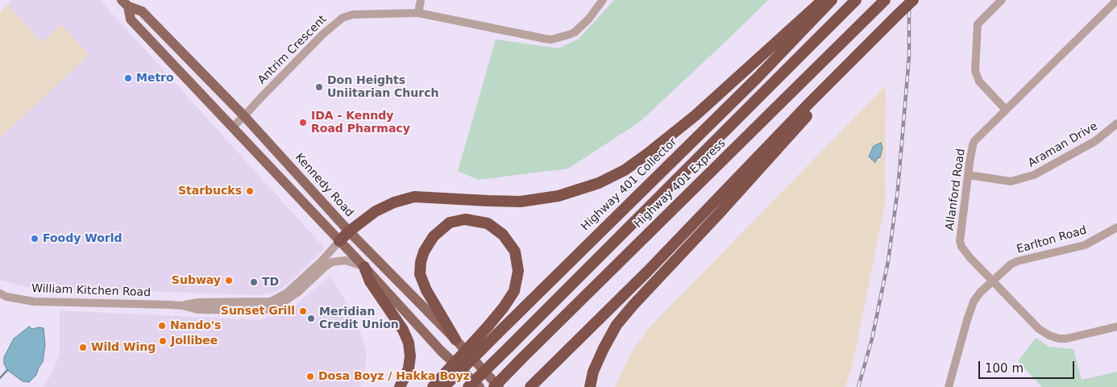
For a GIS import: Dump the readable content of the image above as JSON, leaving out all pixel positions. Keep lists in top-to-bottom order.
{
  "streets": {
    "highway": ["Highway 401 Express", "Highway 401 Collector"],
    "main road": ["Kennedy Road"],
    "street": [
      "Antrim Crescent",
      "Araman Drive",
      "Allanford Road",
      "Earlton Road",
      "William Kitchen Road"
    ]
  },
  "crossings": [
    ["Antrim Crescent", "Kennedy Road"],
    ["Araman Drive", "Allanford Road"],
    ["Kennedy Road", "William Kitchen Road"],
    ["Allanford Road", "Earlton Road"]
  ],
  "places": [
    "Metro",
    "Don Heights Uniitarian Church",
    "IDA - Kenndy Road Pharmacy",
    "Starbucks",
    "Foody World",
    "Subway",
    "TD",
    "Sunset Grill",
    "Meridian Credit Union",
    "Nando's",
    "Jollibee",
    "Wild Wing",
    "Dosa Boyz / Hakka Boyz"
  ],
  "scale_bar": "100 m"
}
